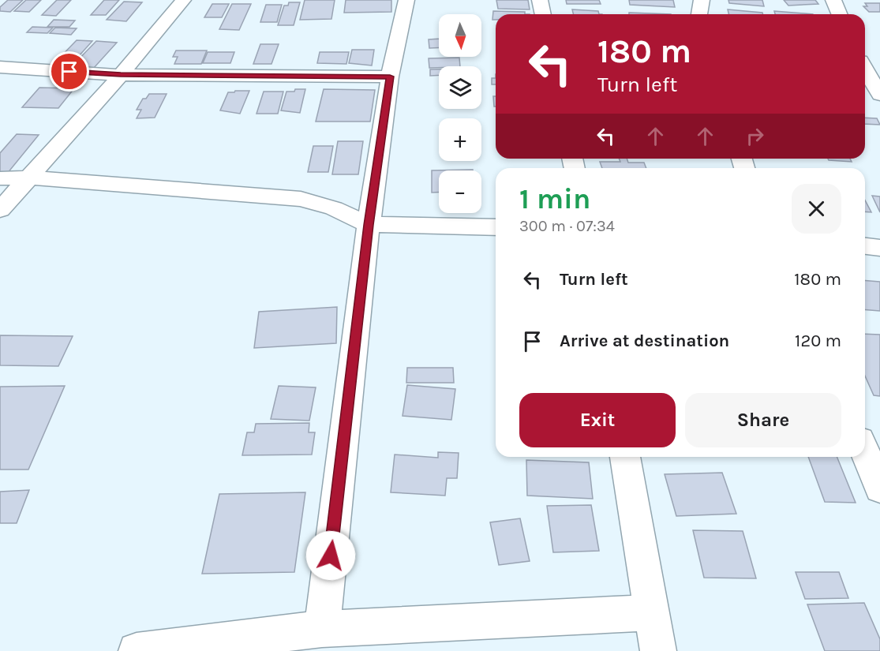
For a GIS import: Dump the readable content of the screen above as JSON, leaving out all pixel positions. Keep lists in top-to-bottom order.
{
  "north": "bottom",
  "page": {
    "map_buttons": ["+", "−"],
    "turn": ["180 m", "Turn left"],
    "heading": ["1 min", "300 m · 07:34"],
    "list": [
      {
        "name": "Turn left",
        "value": "180 m"
      },
      {
        "name": "Arrive at destination",
        "value": "120 m"
      }
    ],
    "buttons": ["Exit", "Share"]
  }
}
